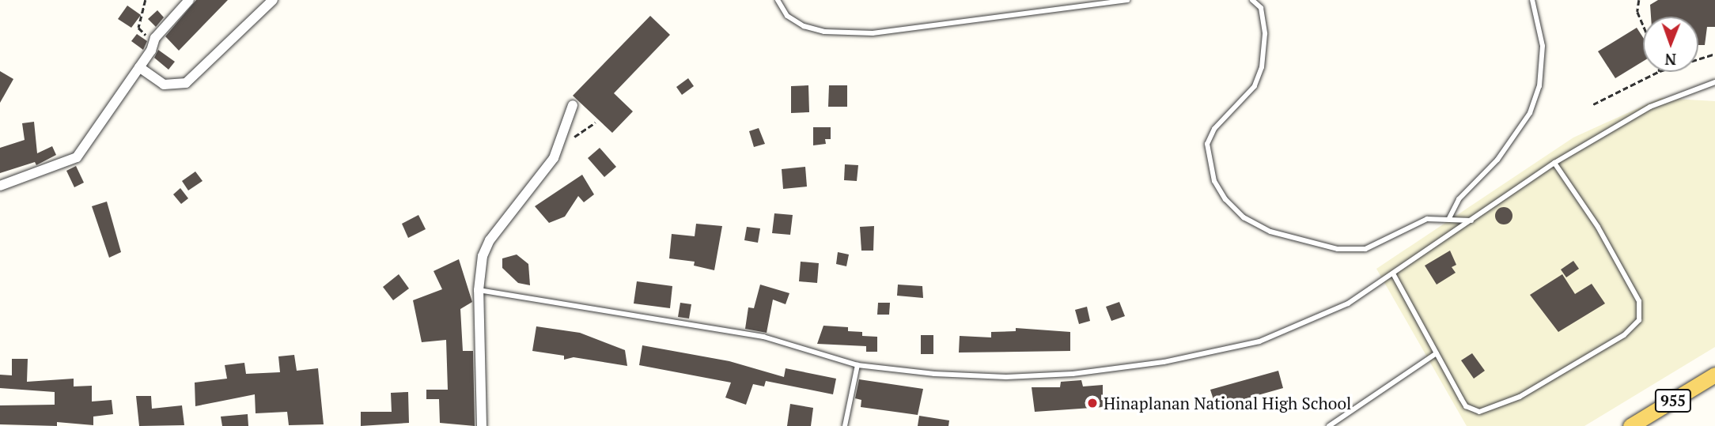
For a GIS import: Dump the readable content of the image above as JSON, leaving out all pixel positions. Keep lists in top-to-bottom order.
{
  "streets": {
    "main road": ["955"]
  },
  "places": ["Hinaplanan National High School"],
  "north": "bottom"
}
